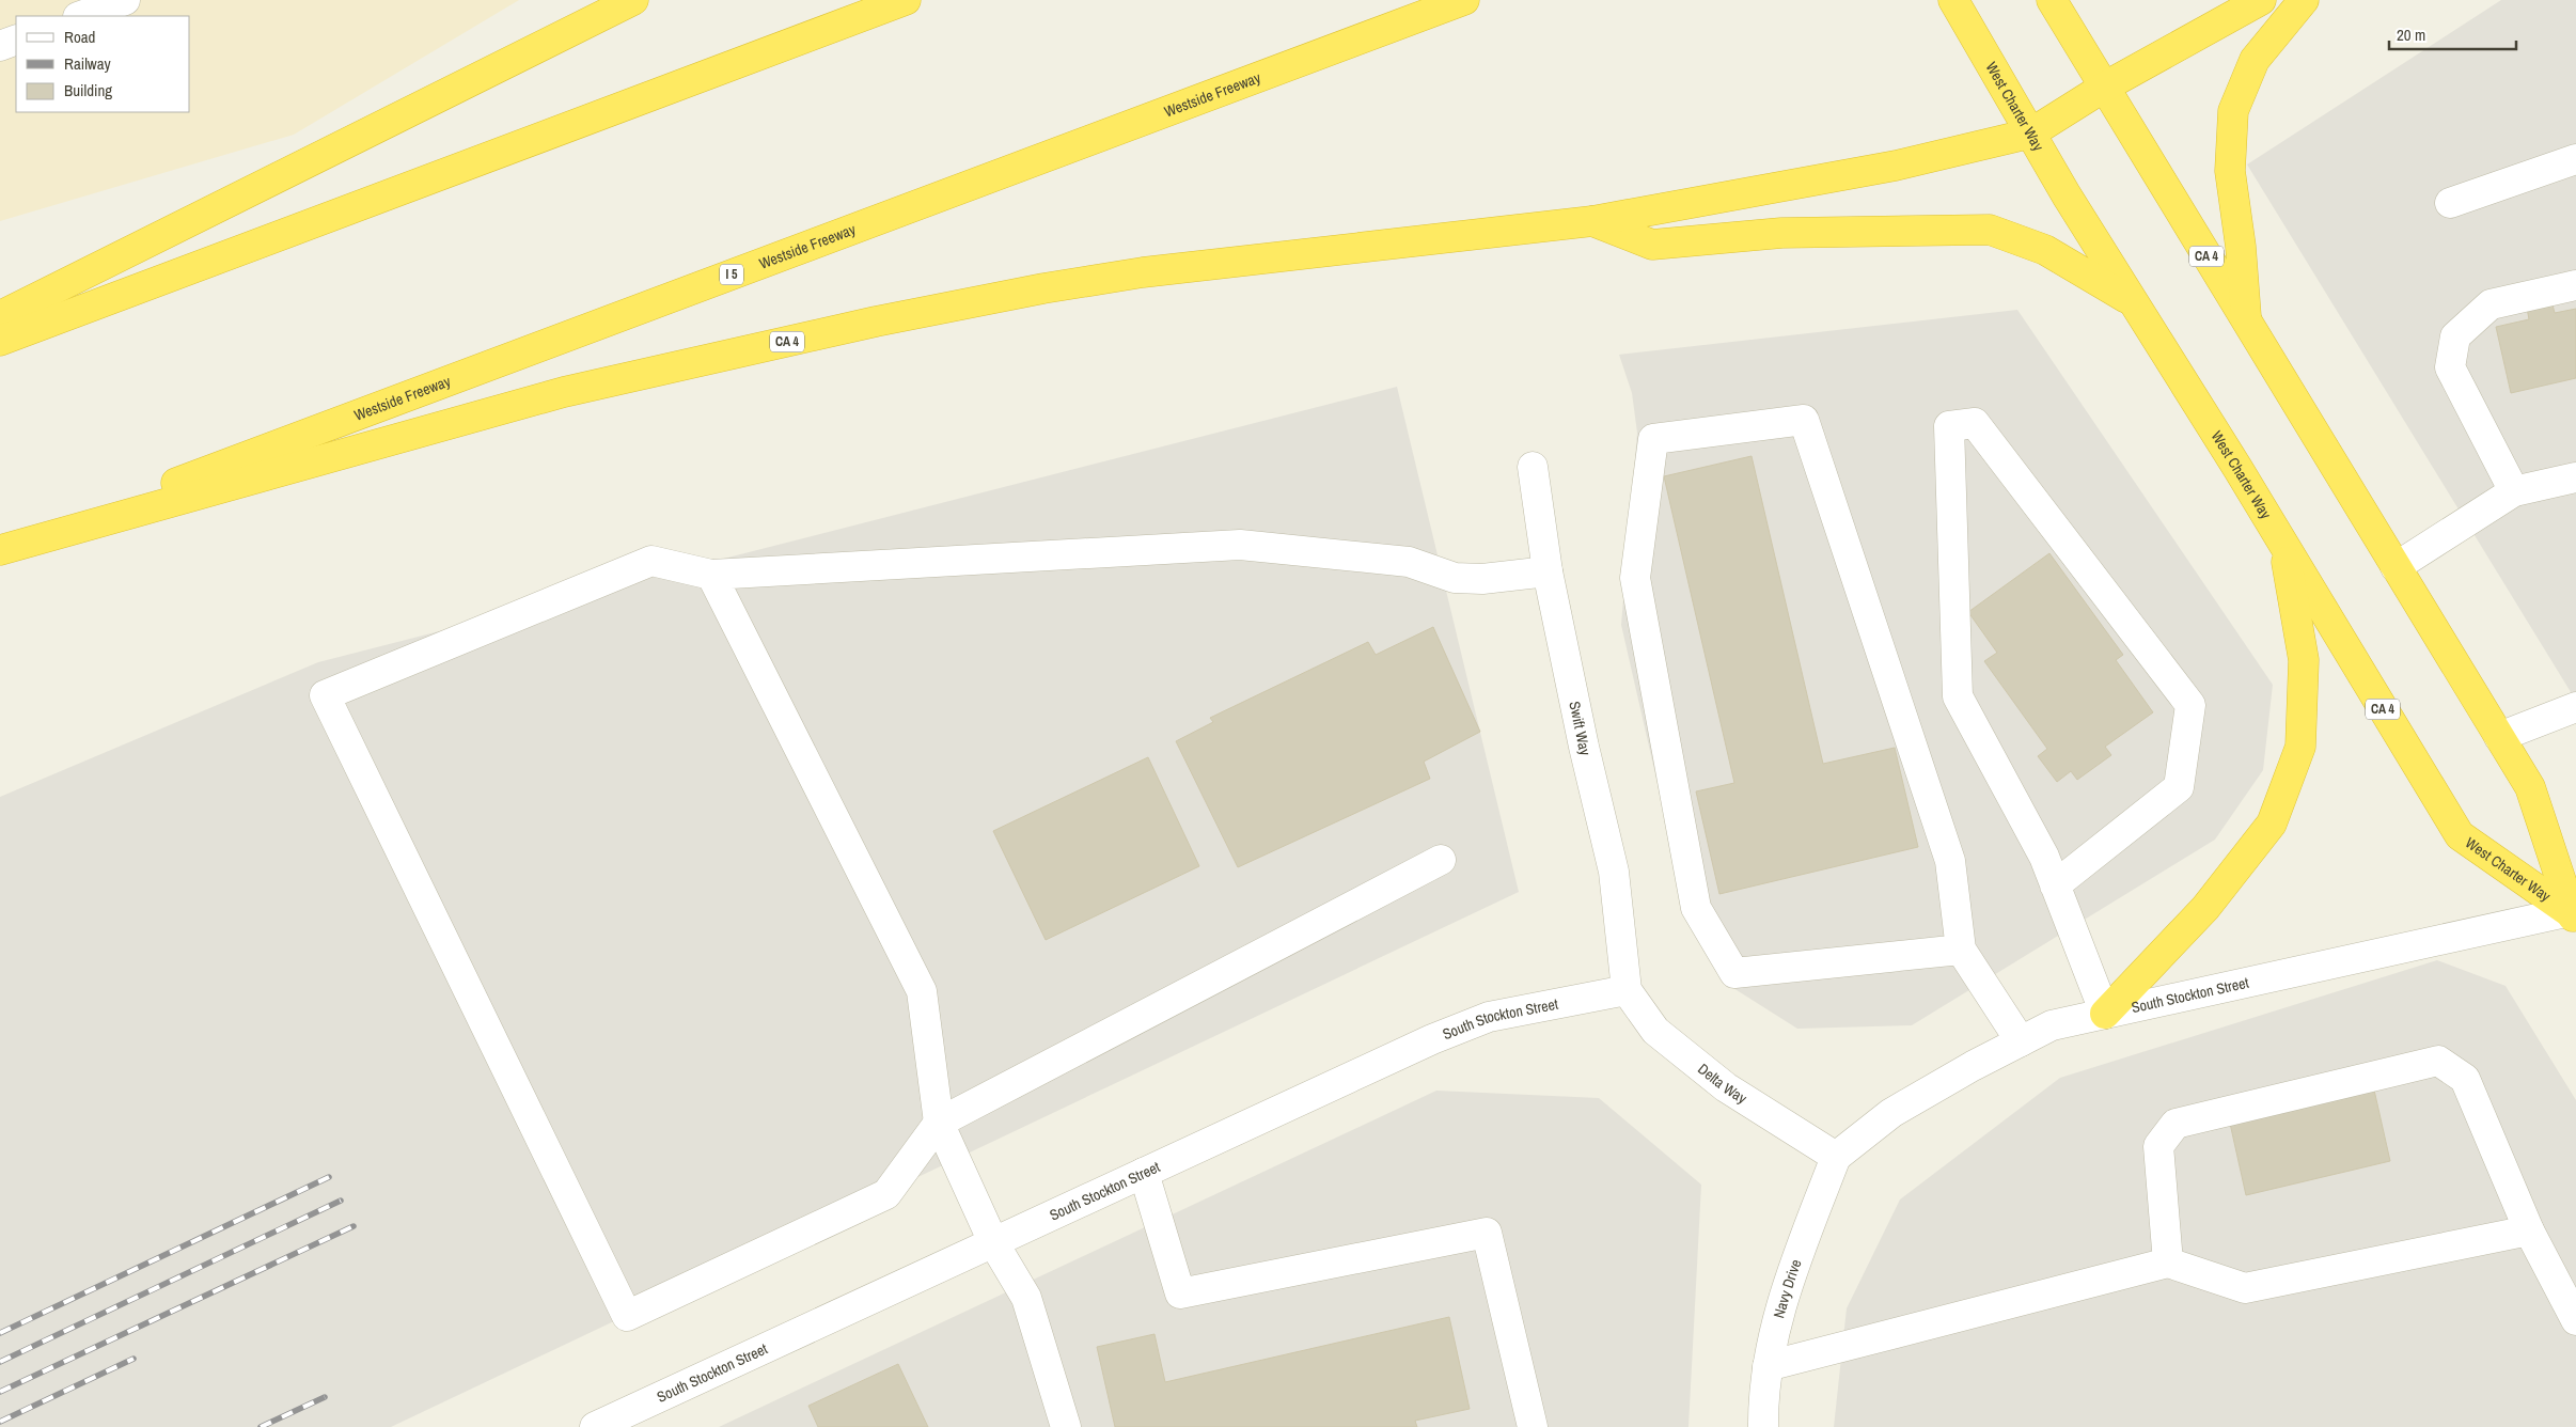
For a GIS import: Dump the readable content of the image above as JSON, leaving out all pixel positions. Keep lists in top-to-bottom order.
{
  "streets": {
    "highway": [
      "Westside Freeway",
      "West Charter Way",
      "CA 4",
      "I 5"
    ],
    "street": [
      "Swift Way",
      "South Stockton Street",
      "Delta Way",
      "Navy Drive"
    ]
  },
  "crossings": [
    ["Westside Freeway", "CA 4"],
    ["West Charter Way", "South Stockton Street"],
    ["Swift Way", "South Stockton Street"],
    ["Swift Way", "Delta Way"],
    ["South Stockton Street", "Delta Way"],
    ["South Stockton Street", "Navy Drive"],
    ["Delta Way", "Navy Drive"]
  ],
  "legend": ["Road", "Railway", "Building"],
  "scale_bar": "20 m"
}
